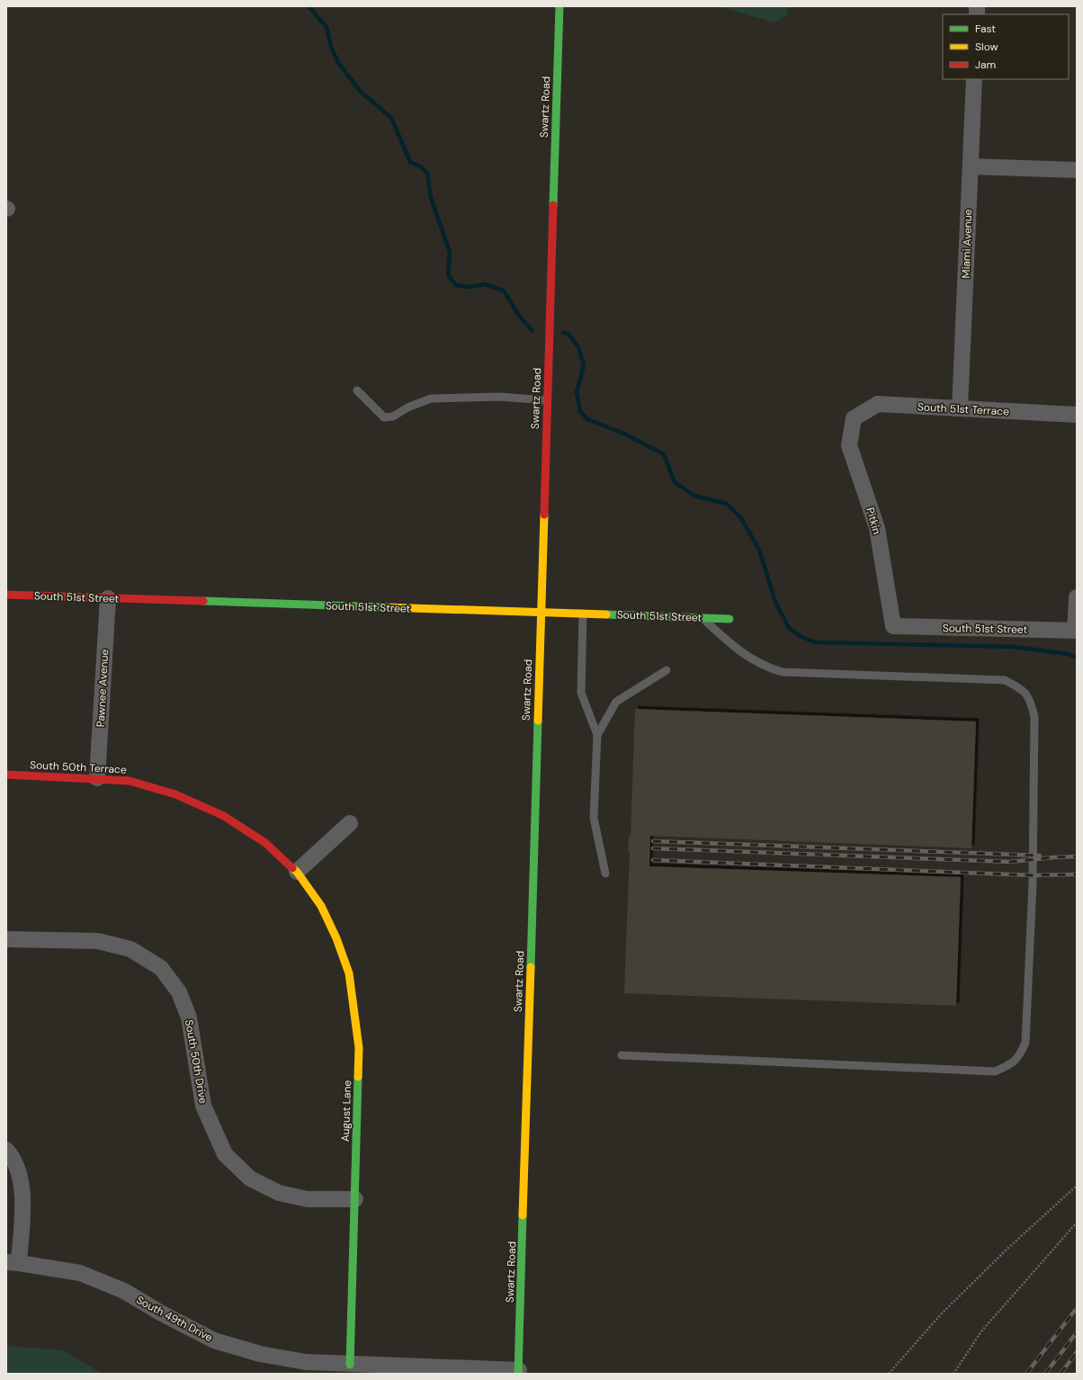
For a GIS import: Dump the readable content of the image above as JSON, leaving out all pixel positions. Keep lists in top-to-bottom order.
{
  "streets": {
    "street": [
      "Swartz Road",
      "Miami Avenue",
      "South 51st Terrace",
      "Pitkin",
      "South 51st Street",
      "Pawnee Avenue",
      "South 50th Terrace",
      "South 50th Drive",
      "August Lane",
      "South 49th Drive"
    ]
  },
  "crossings": [
    ["Swartz Road", "South 51st Street"],
    ["Swartz Road", "South 49th Drive"],
    ["Miami Avenue", "South 51st Terrace"],
    ["South 51st Terrace", "Pitkin"],
    ["Pitkin", "South 51st Street"],
    ["South 51st Street", "Pawnee Avenue"],
    ["Pawnee Avenue", "South 50th Terrace"],
    ["South 50th Terrace", "August Lane"],
    ["South 50th Drive", "August Lane"],
    ["August Lane", "South 49th Drive"]
  ],
  "legend": ["Fast", "Slow", "Jam"]
}
